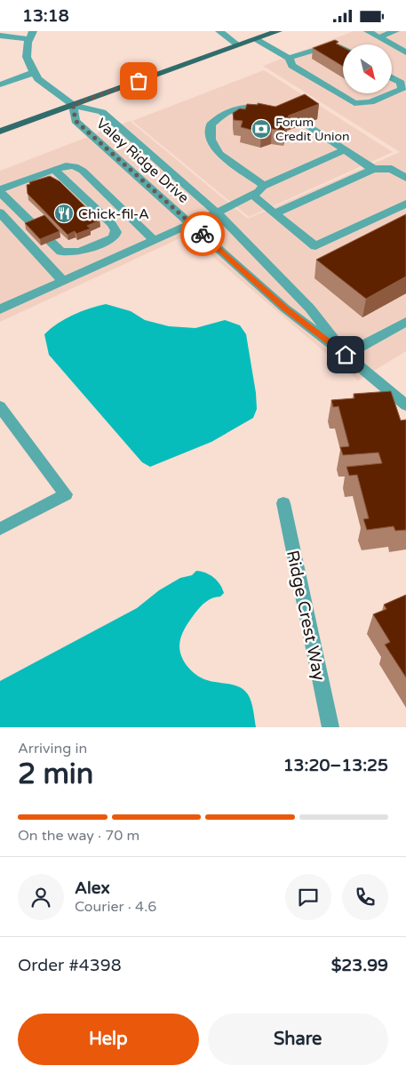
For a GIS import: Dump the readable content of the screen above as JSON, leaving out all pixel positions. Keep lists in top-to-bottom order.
{
  "streets": {
    "street": ["Valey Ridge Drive", "Ridge Crest Way"]
  },
  "places": {
    "bank": ["Forum Credit Union"],
    "restaurant": ["Chick-fil-A"]
  },
  "north": "bottom right",
  "page": {
    "status": "13:18",
    "heading": ["2 min", "Arriving in", "13:20–13:25"],
    "panel": [
      "Alex",
      "Courier · 4.6",
      "Order #4398",
      "$23.99"
    ],
    "bar": "On the way · 70 m",
    "buttons": ["Help", "Share"]
  }
}
